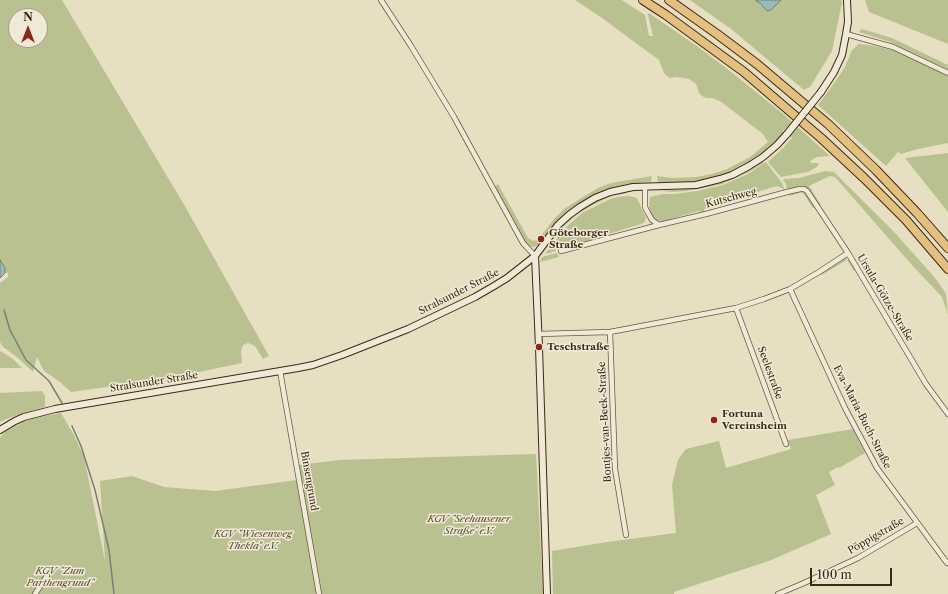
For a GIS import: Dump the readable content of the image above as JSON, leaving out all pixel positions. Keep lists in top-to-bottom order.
{
  "streets": {
    "street": [
      "Kutschweg",
      "Stralsunder Straße",
      "Ursula-Götze-Straße",
      "Seelestraße",
      "Eva-Maria-Buch-Straße",
      "Bontjes-van-Beek-Straße",
      "Binsengrund",
      "Pöppigstraße"
    ]
  },
  "crossings": [
    ["Kutschweg", "Ursula-Götze-Straße"],
    ["Stralsunder Straße", "Binsengrund"],
    ["Eva-Maria-Buch-Straße", "Pöppigstraße"]
  ],
  "parks": ["KGV \"Seehausener Straße\" e.V.", "KGV \"Wiesenweg Thekla\" e.V.", "KGV \"Zum Parthengrund\""],
  "places": ["Göteborger Straße", "Teschstraße", "Fortuna Vereinsheim"],
  "scale_bar": "100 m",
  "north": "top"
}
